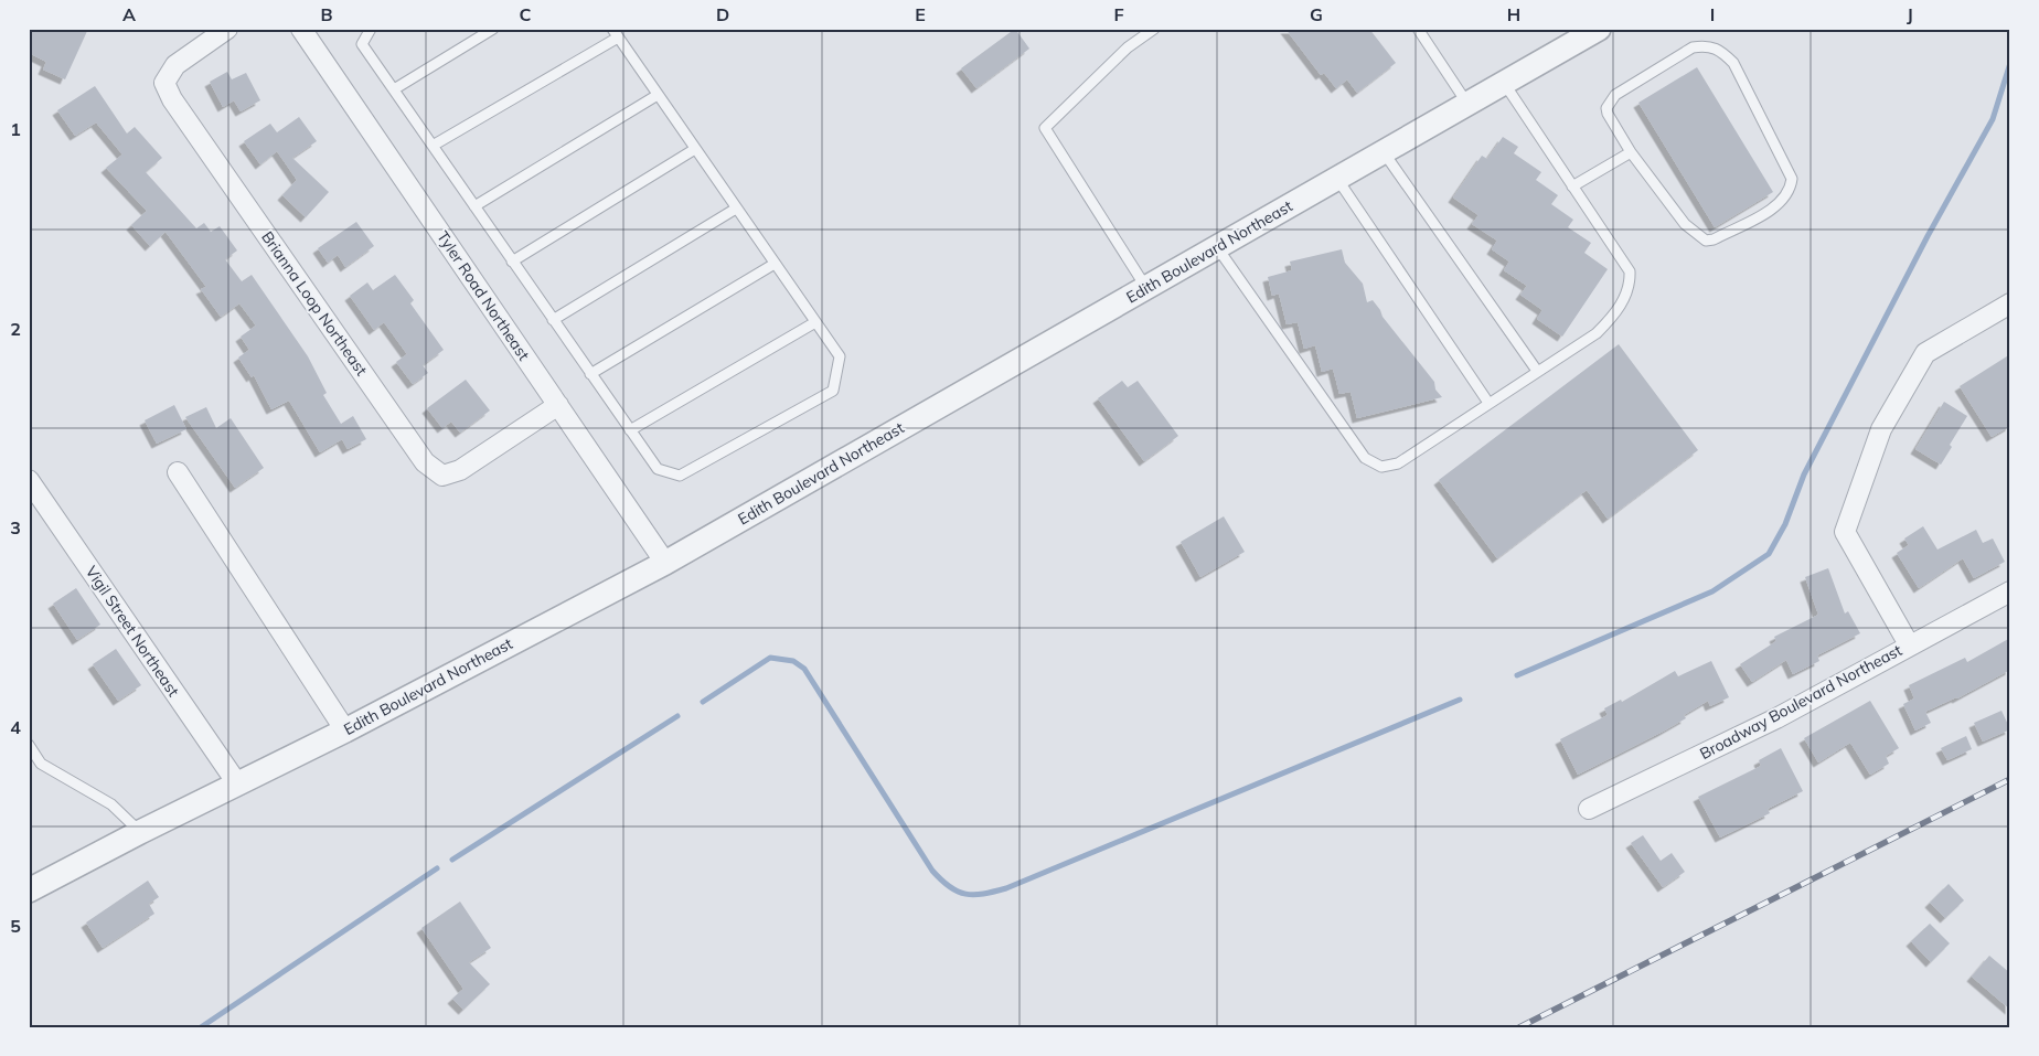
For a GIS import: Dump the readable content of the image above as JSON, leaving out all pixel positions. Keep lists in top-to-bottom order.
{
  "streets": {
    "street": [
      "Edith Boulevard Northeast",
      "Tyler Road Northeast",
      "Brianna Loop Northeast",
      "Vigil Street Northeast",
      "Broadway Boulevard Northeast"
    ]
  },
  "crossings": [
    ["Edith Boulevard Northeast", "Tyler Road Northeast"],
    ["Edith Boulevard Northeast", "Vigil Street Northeast"],
    ["Tyler Road Northeast", "Brianna Loop Northeast"]
  ],
  "grid": {
    "columns": [
      "A",
      "B",
      "C",
      "D",
      "E",
      "F",
      "G",
      "H",
      "I",
      "J"
    ],
    "rows": [
      "1",
      "2",
      "3",
      "4",
      "5"
    ]
  }
}
